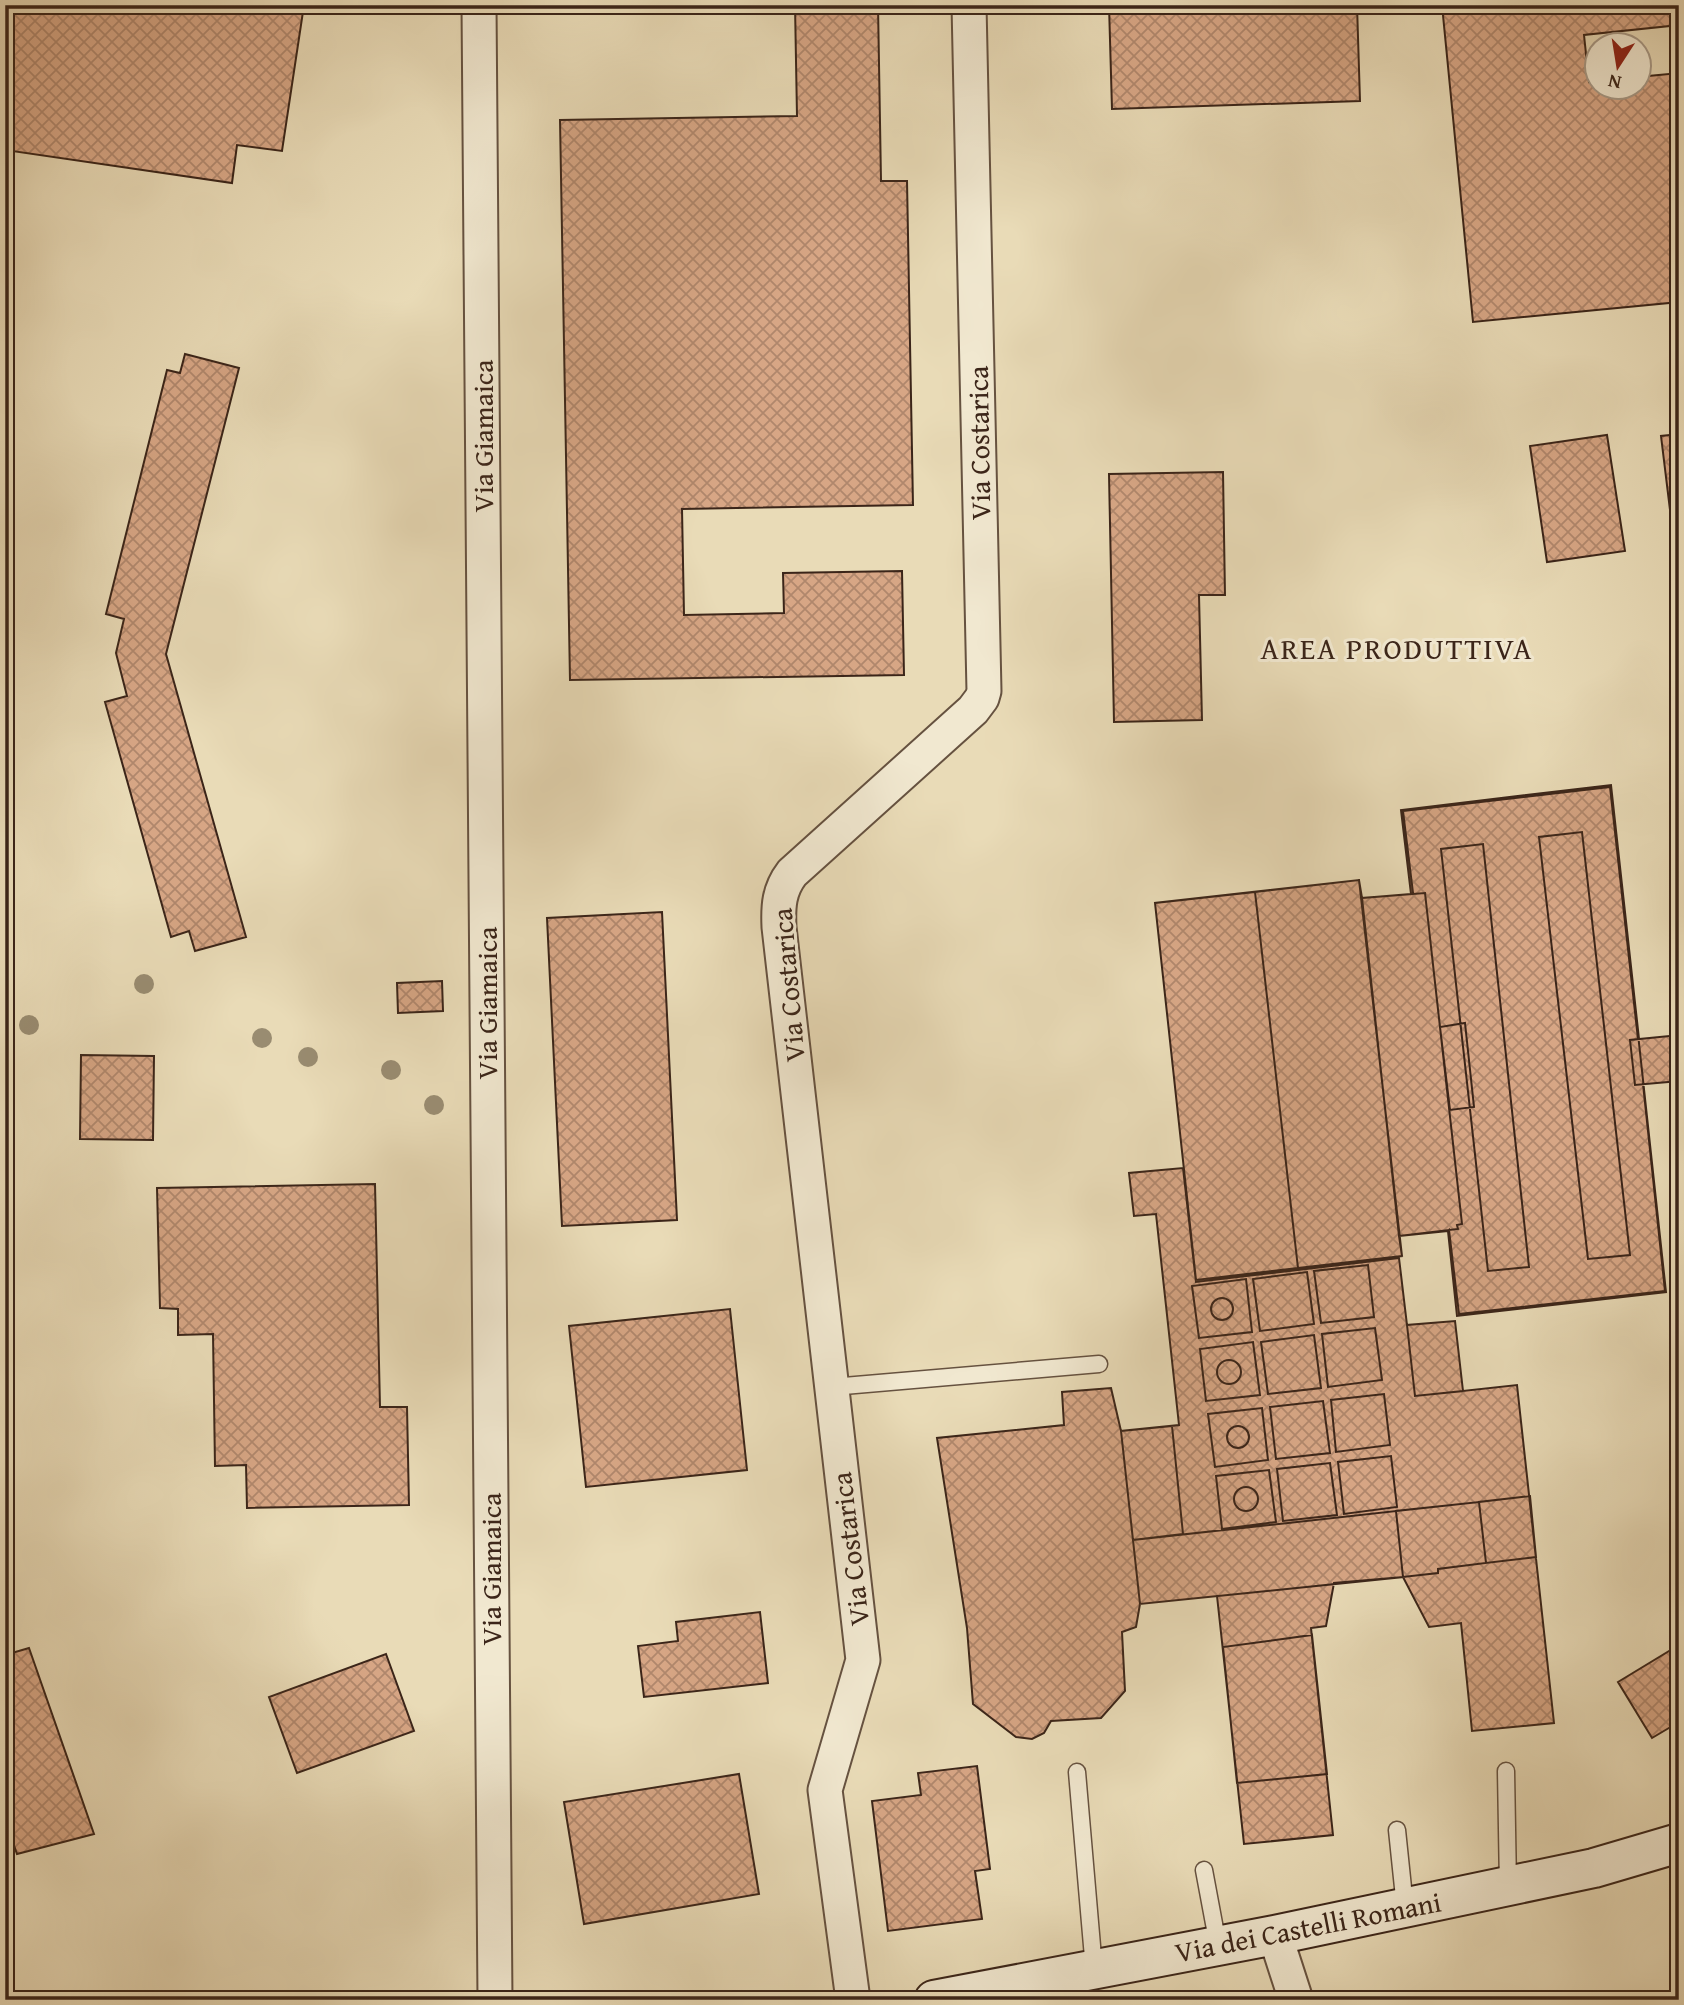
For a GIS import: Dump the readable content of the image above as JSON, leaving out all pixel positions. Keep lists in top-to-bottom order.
{
  "streets": {
    "main road": ["Via dei Castelli Romani"],
    "street": ["Via Giamaica", "Via Costarica"]
  },
  "districts": ["AREA PRODUTTIVA"],
  "north": "bottom"
}
